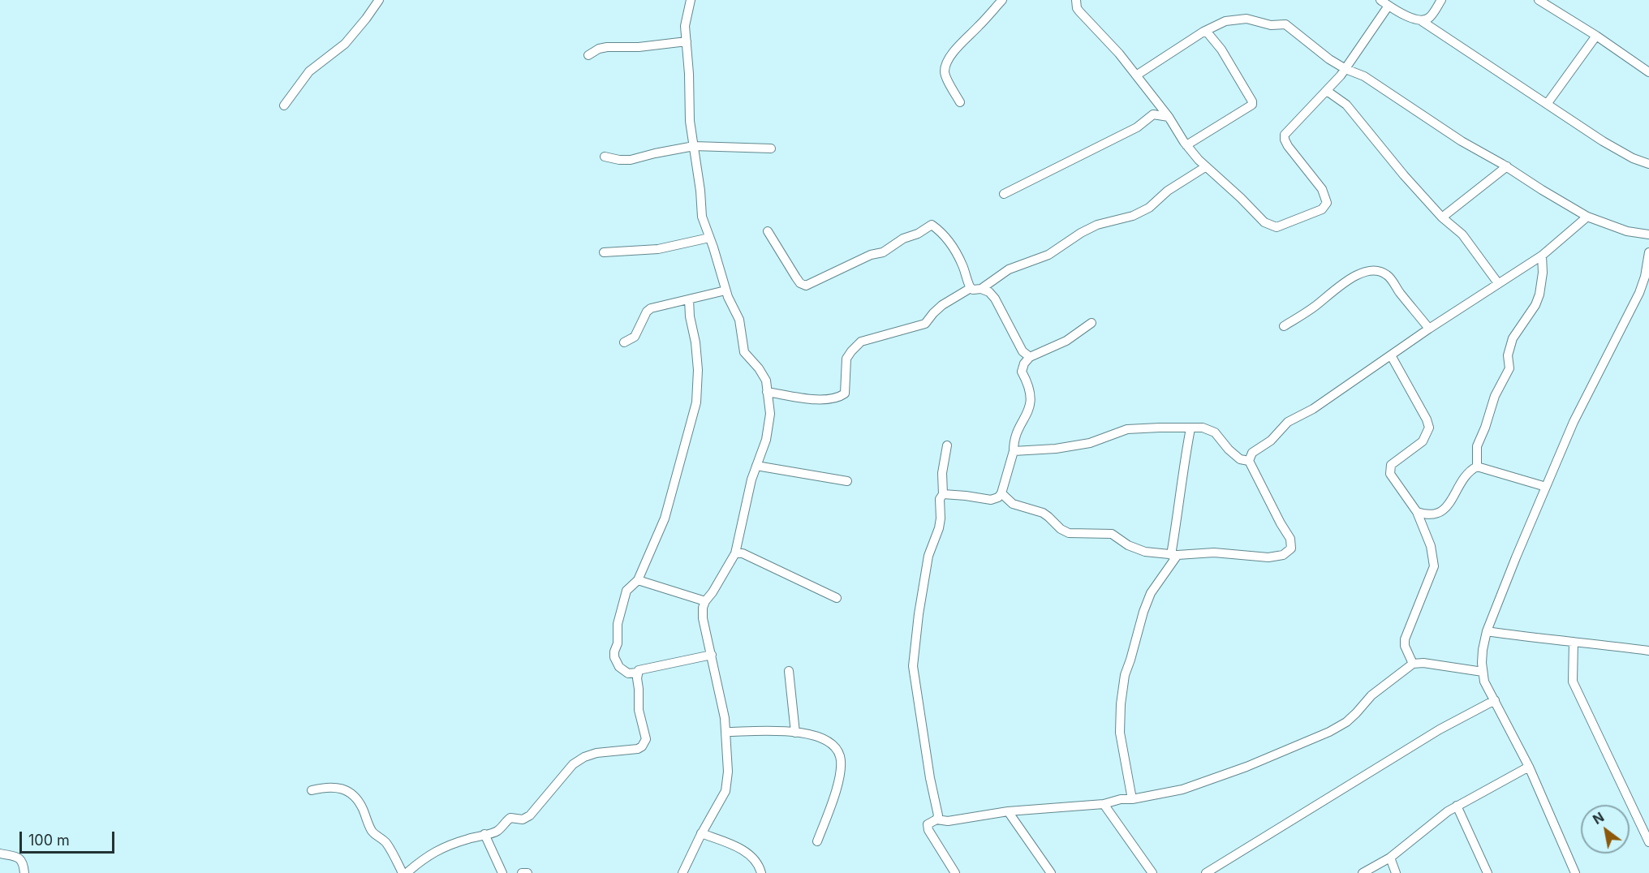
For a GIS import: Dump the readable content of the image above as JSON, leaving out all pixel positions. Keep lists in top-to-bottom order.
{
  "scale_bar": "100 m",
  "north": "top left"
}
